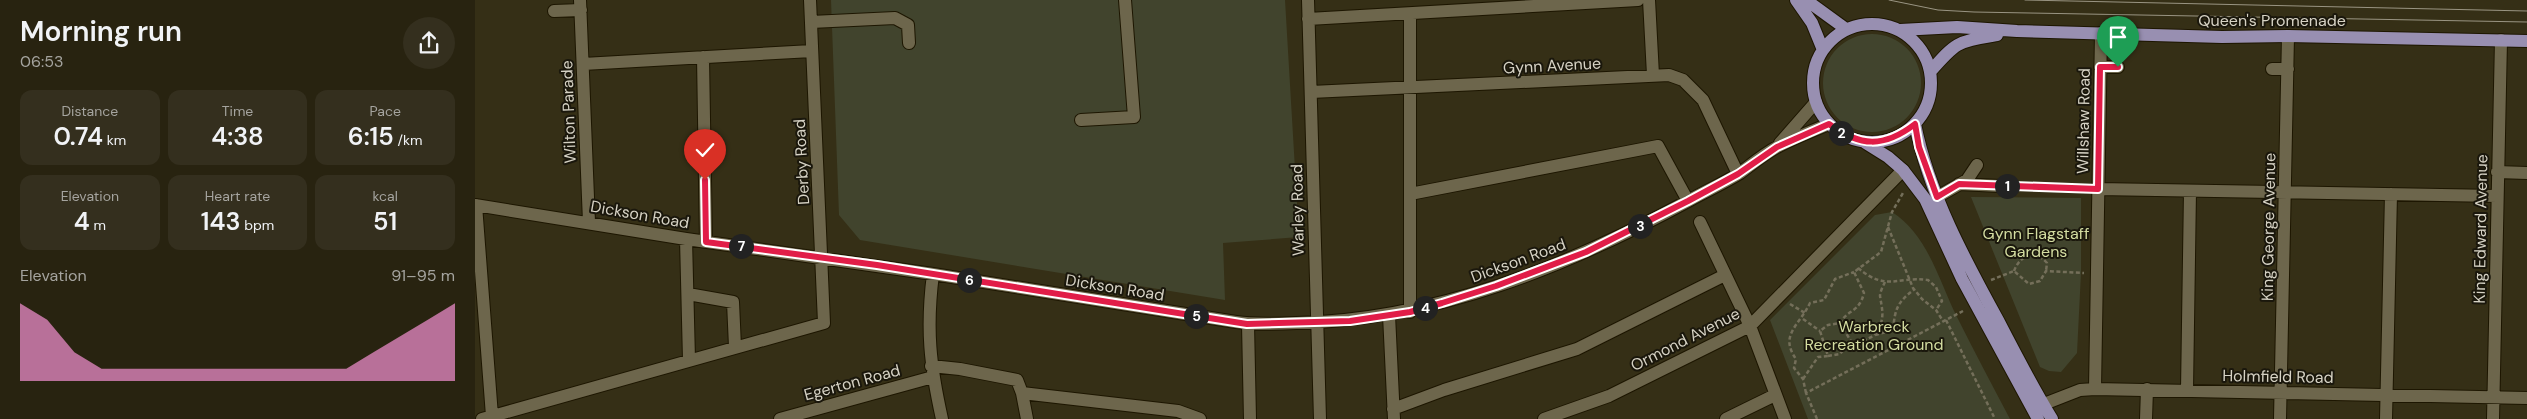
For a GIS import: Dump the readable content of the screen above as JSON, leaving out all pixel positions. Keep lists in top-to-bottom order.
{
  "streets": {
    "main road": ["Queen's Promenade"],
    "street": [
      "Gynn Avenue",
      "Wilton Parade",
      "Willshaw Road",
      "Derby Road",
      "Warley Road",
      "Dickson Road",
      "King George Avenue",
      "King Edward Avenue",
      "Ormond Avenue",
      "Holmfield Road",
      "Egerton Road"
    ]
  },
  "crossings": [
    ["Queen's Promenade", "Willshaw Road"],
    ["Queen's Promenade", "Dickson Road"],
    ["Queen's Promenade", "King George Avenue"],
    ["Queen's Promenade", "King Edward Avenue"],
    ["Gynn Avenue", "Warley Road"],
    ["Gynn Avenue", "Dickson Road"],
    ["Wilton Parade", "Dickson Road"],
    ["Willshaw Road", "Holmfield Road"],
    ["Derby Road", "Dickson Road"],
    ["Warley Road", "Dickson Road"],
    ["King George Avenue", "Holmfield Road"],
    ["King Edward Avenue", "Holmfield Road"]
  ],
  "parks": ["Gynn Flagstaff Gardens", "Warbreck Recreation Ground"],
  "page": {
    "heading": ["Morning run", "06:53"],
    "stats": [
      ["Distance", "0.74 km"],
      ["Time", "4:38"],
      ["Pace", "6:15 /km"],
      ["Elevation", "4 m"],
      ["Heart rate", "143 bpm"],
      ["kcal", "51"]
    ],
    "pins": [
      "2",
      "1",
      "3",
      "7",
      "6",
      "4",
      "5"
    ],
    "chart": ["Elevation", "91–95 m"]
  }
}
